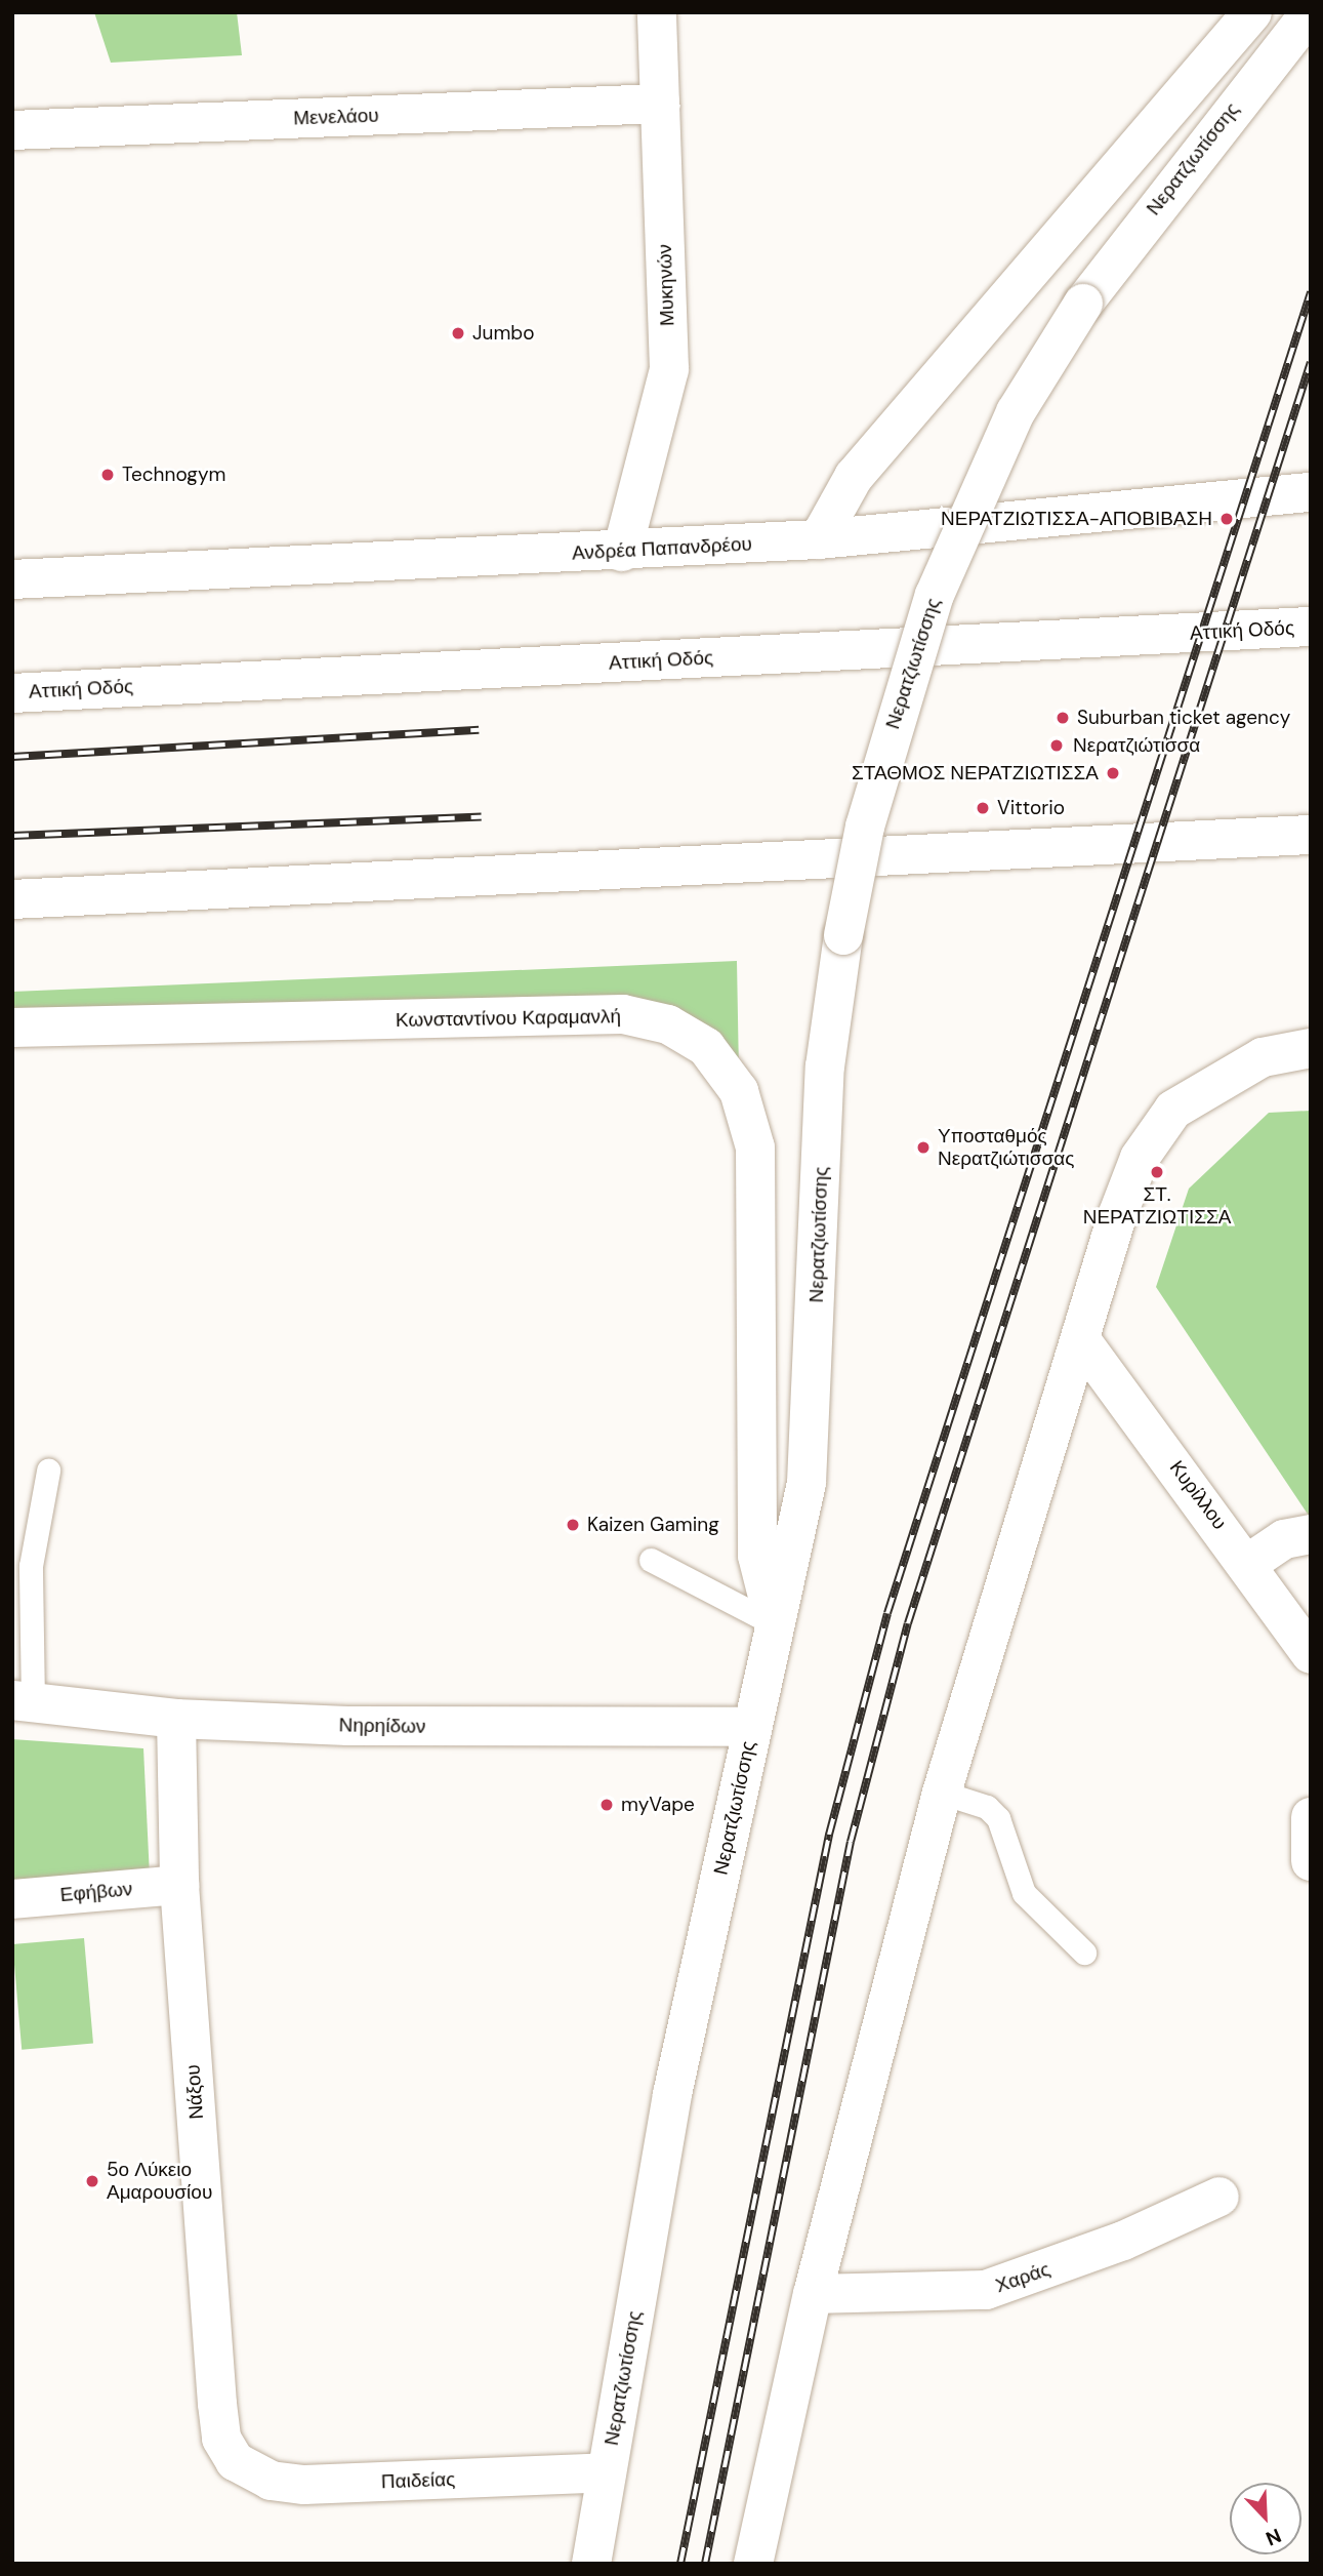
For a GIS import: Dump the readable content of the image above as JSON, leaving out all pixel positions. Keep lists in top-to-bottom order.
{
  "streets": {
    "main road": [
      "Μενελάου",
      "Νερατζιωτίσσης",
      "Μυκηνών",
      "Ανδρέα Παπανδρέου",
      "Αττική Οδός",
      "Κωνσταντίνου Καραμανλή",
      "Κυρίλλου",
      "Νηρηίδων",
      "Εφήβων",
      "Νάξου",
      "Χαράς",
      "Παιδείας"
    ]
  },
  "crossings": [
    ["Μενελάου", "Μυκηνών"],
    ["Νερατζιωτίσσης", "Κωνσταντίνου Καραμανλή"],
    ["Νερατζιωτίσσης", "Νηρηίδων"],
    ["Νερατζιωτίσσης", "Παιδείας"],
    ["Μυκηνών", "Ανδρέα Παπανδρέου"],
    ["Νηρηίδων", "Νάξου"],
    ["Εφήβων", "Νάξου"],
    ["Νάξου", "Παιδείας"]
  ],
  "places": [
    "Jumbo",
    "Technogym",
    "ΝΕΡΑΤΖΙΩΤΙΣΣΑ-ΑΠΟΒΙΒΑΣΗ",
    "Suburban ticket agency",
    "Νερατζιώτισσα",
    "ΣΤΑΘΜΟΣ ΝΕΡΑΤΖΙΩΤΙΣΣΑ",
    "Vittorio",
    "Υποσταθμός Νερατζιώτισσας",
    "ΣΤ. ΝΕΡΑΤΖΙΩΤΙΣΣΑ",
    "Kaizen Gaming",
    "myVape",
    "5ο Λύκειο Αμαρουσίου"
  ],
  "north": "bottom right"
}
